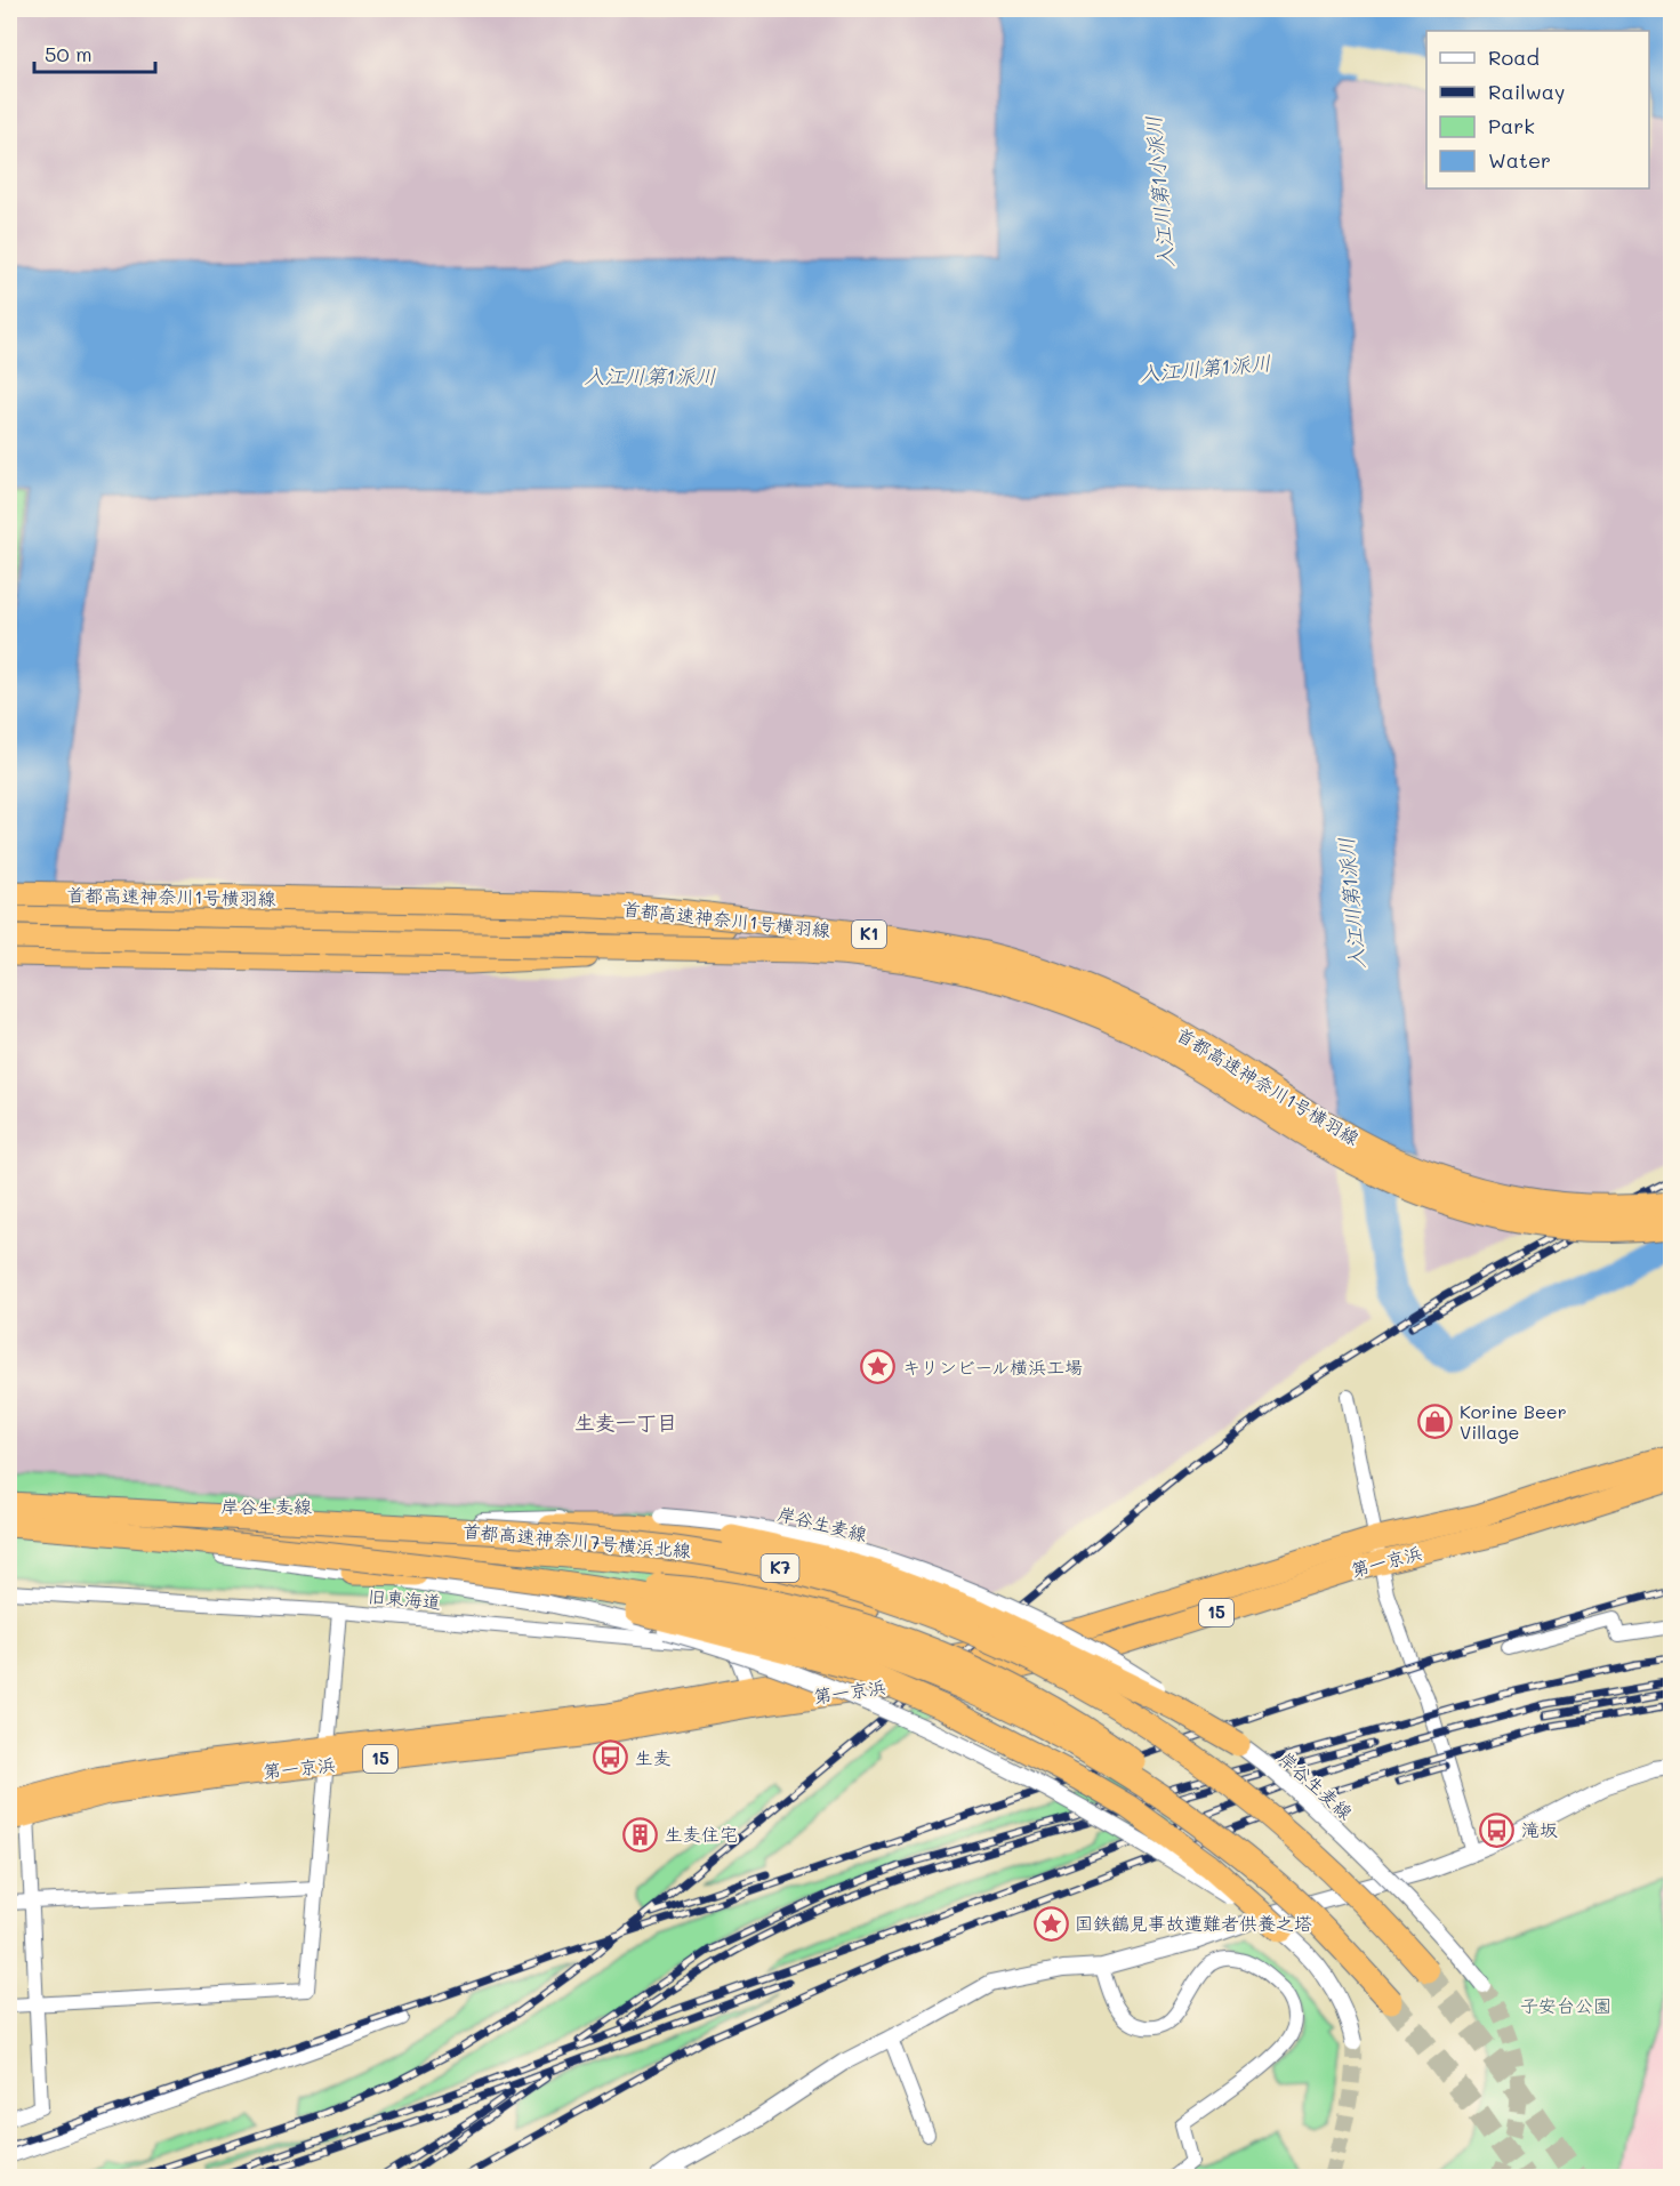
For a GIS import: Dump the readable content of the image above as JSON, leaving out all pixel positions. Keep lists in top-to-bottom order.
{
  "streets": {
    "highway": [
      "首都高速神奈川1号横羽線",
      "K1",
      "首都高速神奈川7号横浜北線",
      "第一京浜",
      "K7",
      "15"
    ],
    "street": ["岸谷生麦線", "旧東海道"]
  },
  "crossings": [
    ["岸谷生麦線", "首都高速神奈川7号横浜北線"],
    ["第一京浜", "旧東海道"]
  ],
  "districts": ["生麦一丁目"],
  "water": ["入江川第1小派川", "入江川第1派川"],
  "parks": ["子安台公園"],
  "places": {
    "place": ["キリンビール横浜工場", "国鉄鶴見事故遭難者供養之塔"],
    "shop": ["Korine Beer Village"],
    "bus stop": ["生麦", "滝坂"],
    "building": ["生麦住宅"]
  },
  "legend": [
    "Road",
    "Railway",
    "Park",
    "Water"
  ],
  "scale_bar": "50 m"
}
